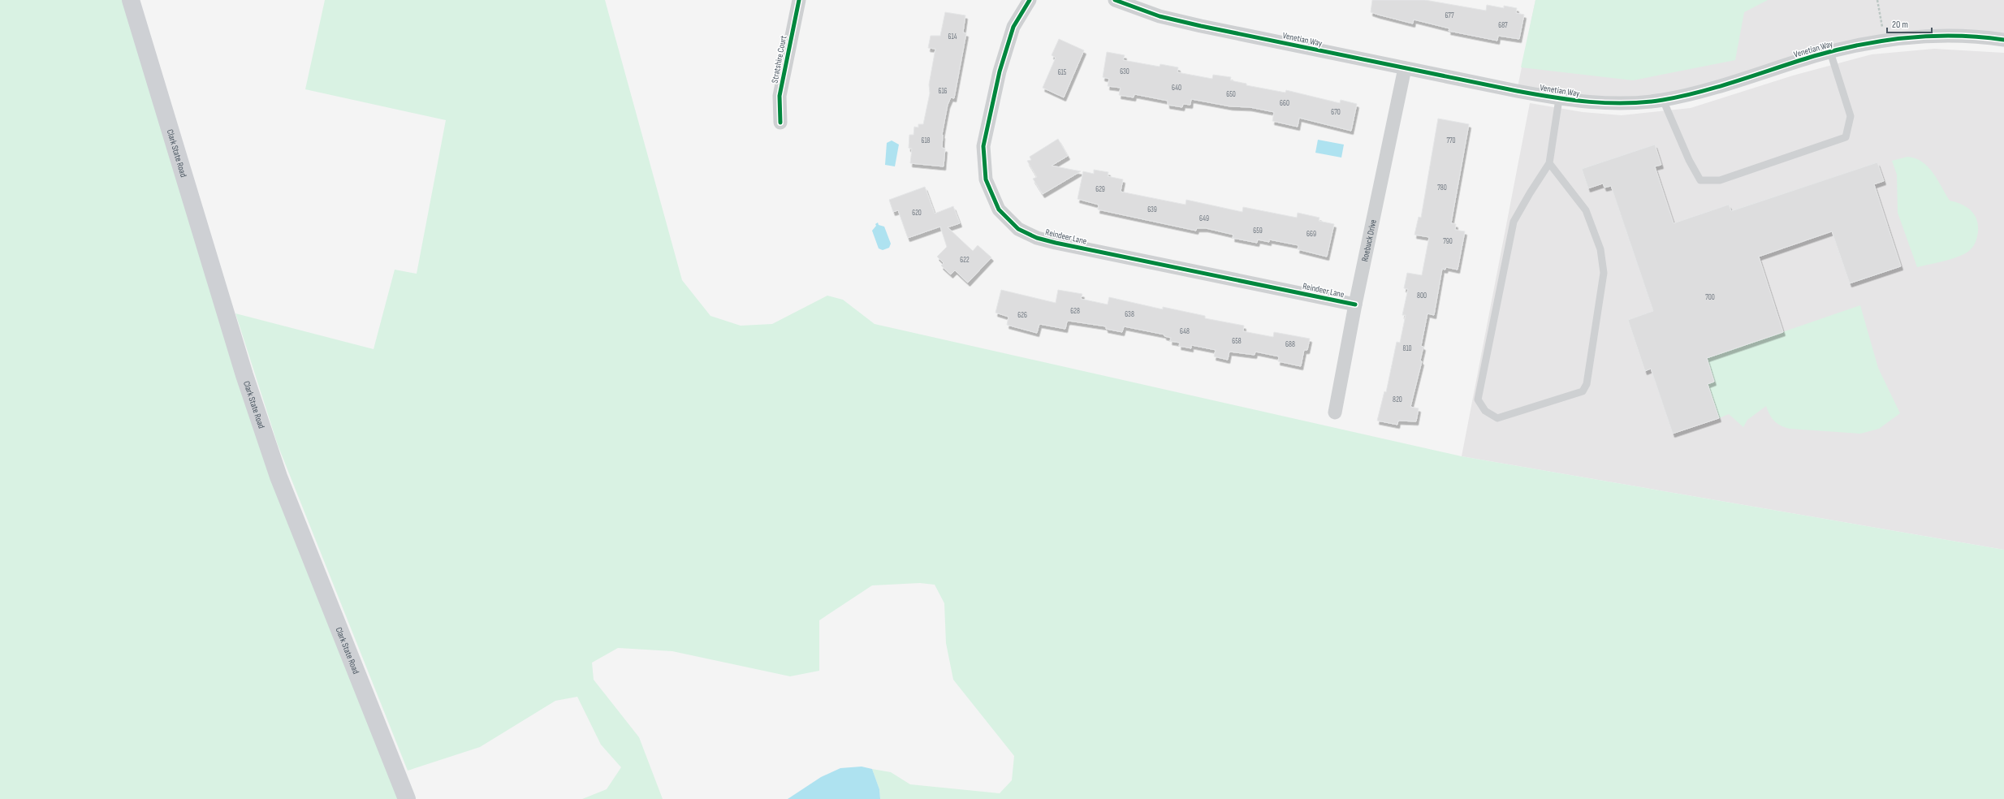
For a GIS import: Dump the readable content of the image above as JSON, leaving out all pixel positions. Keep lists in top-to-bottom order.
{
  "streets": {
    "main road": ["Clark State Road"],
    "street": [
      "Venetian Way",
      "Stratshire Court",
      "Reindeer Lane",
      "Roebuck Drive"
    ]
  },
  "crossings": [
    ["Venetian Way", "Roebuck Drive"],
    ["Reindeer Lane", "Roebuck Drive"]
  ],
  "house_numbers": [
    "677",
    "687",
    "614",
    "630",
    "615",
    "640",
    "616",
    "650",
    "660",
    "670",
    "618",
    "770",
    "780",
    "629",
    "639",
    "620",
    "649",
    "659",
    "669",
    "790",
    "622",
    "800",
    "700",
    "628",
    "638",
    "626",
    "648",
    "658",
    "688",
    "810",
    "820"
  ],
  "scale_bar": "20 m"
}
